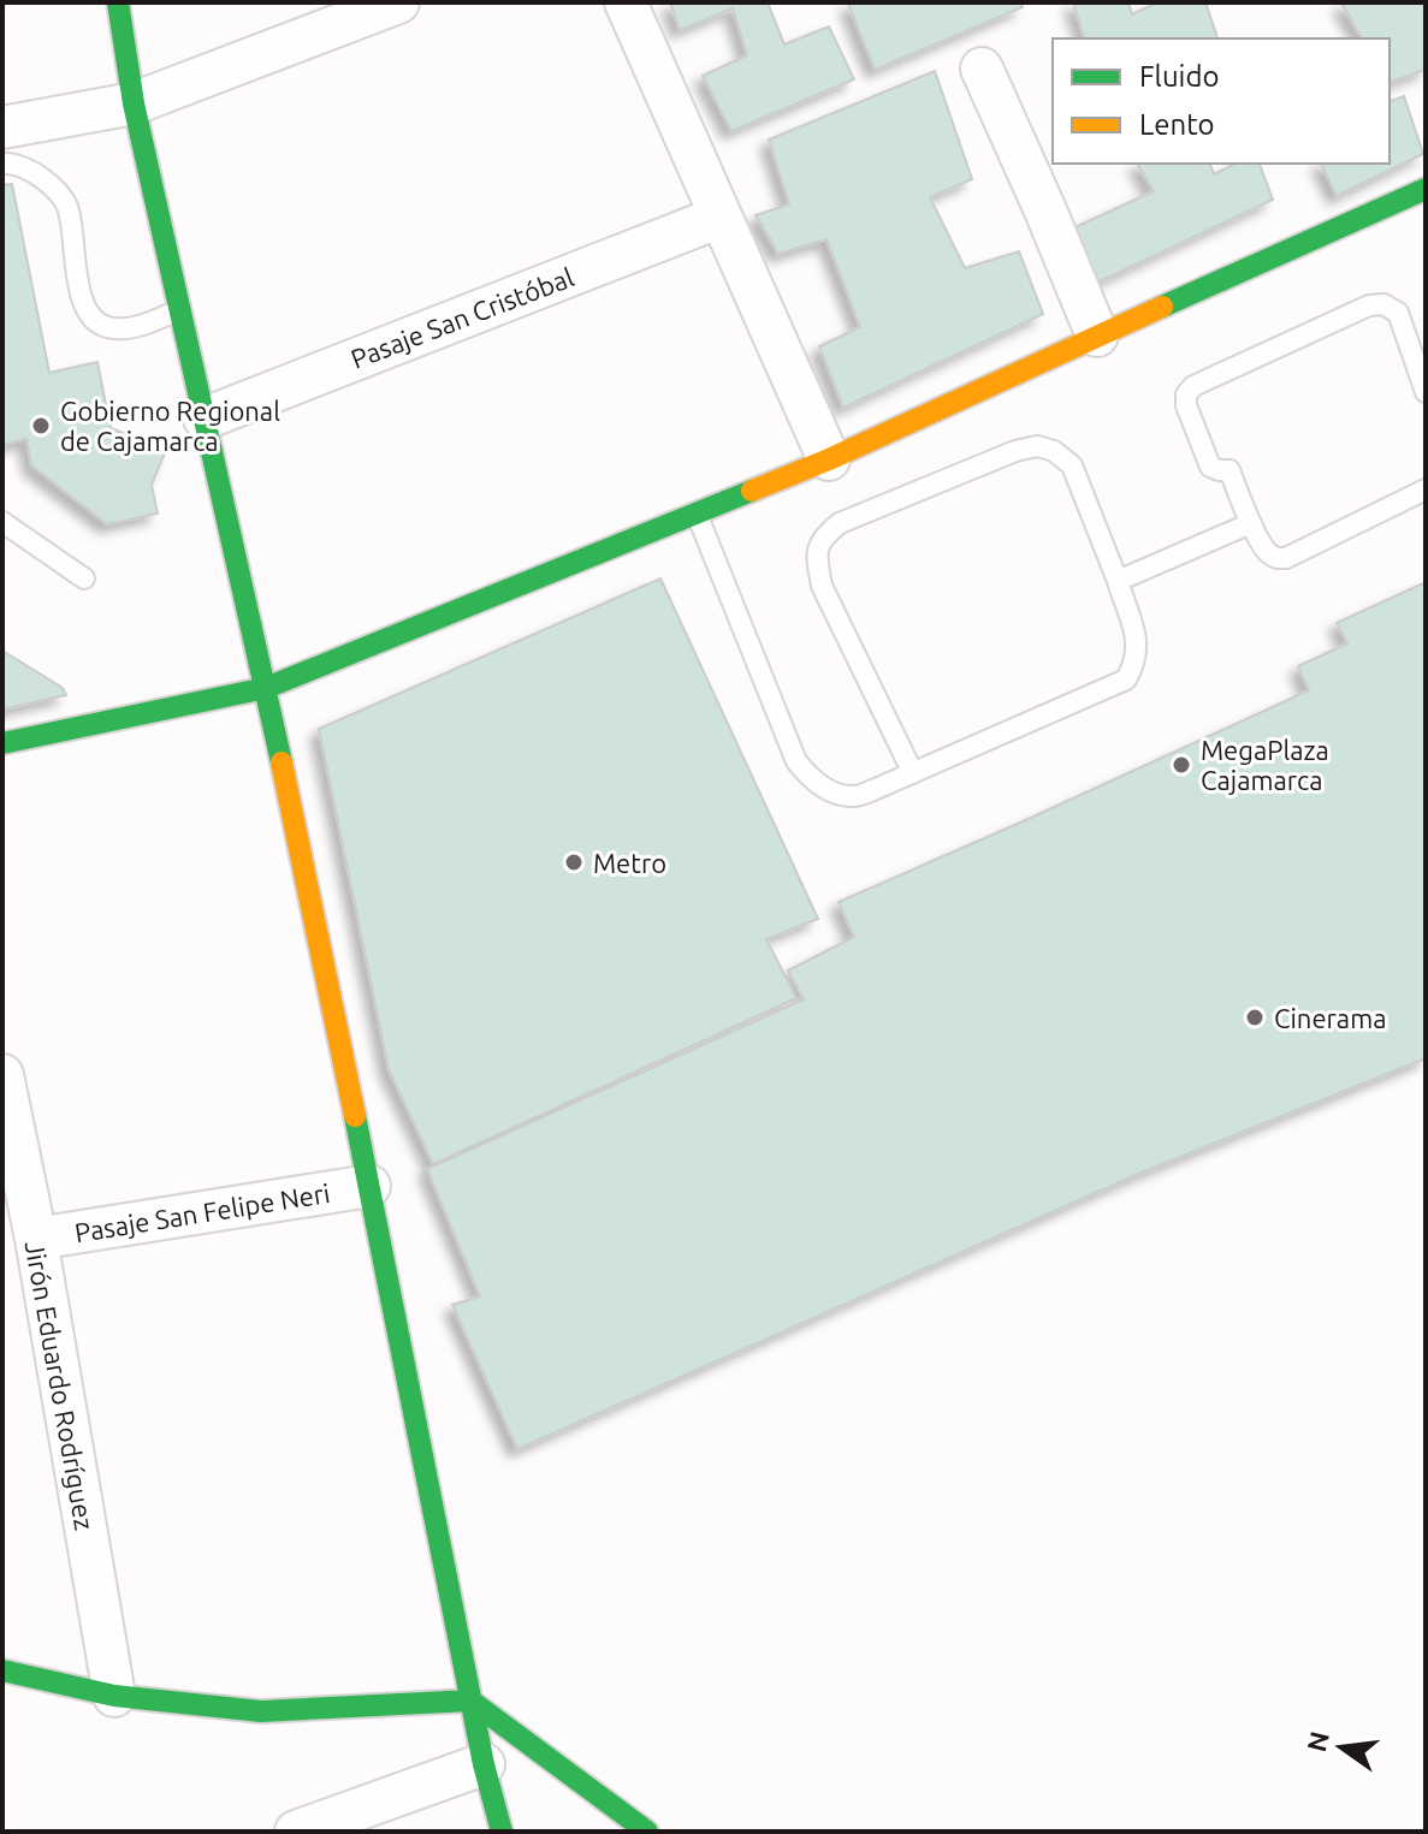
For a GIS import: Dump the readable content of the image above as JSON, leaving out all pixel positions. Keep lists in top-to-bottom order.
{
  "streets": {
    "street": ["Pasaje San Cristóbal", "Pasaje San Felipe Neri", "Jirón Eduardo Rodríguez"]
  },
  "crossings": [
    ["Pasaje San Felipe Neri", "Jirón Eduardo Rodríguez"]
  ],
  "places": [
    "Gobierno Regional de Cajamarca",
    "MegaPlaza Cajamarca",
    "Metro",
    "Cinerama"
  ],
  "legend": ["Fluido", "Lento"],
  "north": "left"
}
